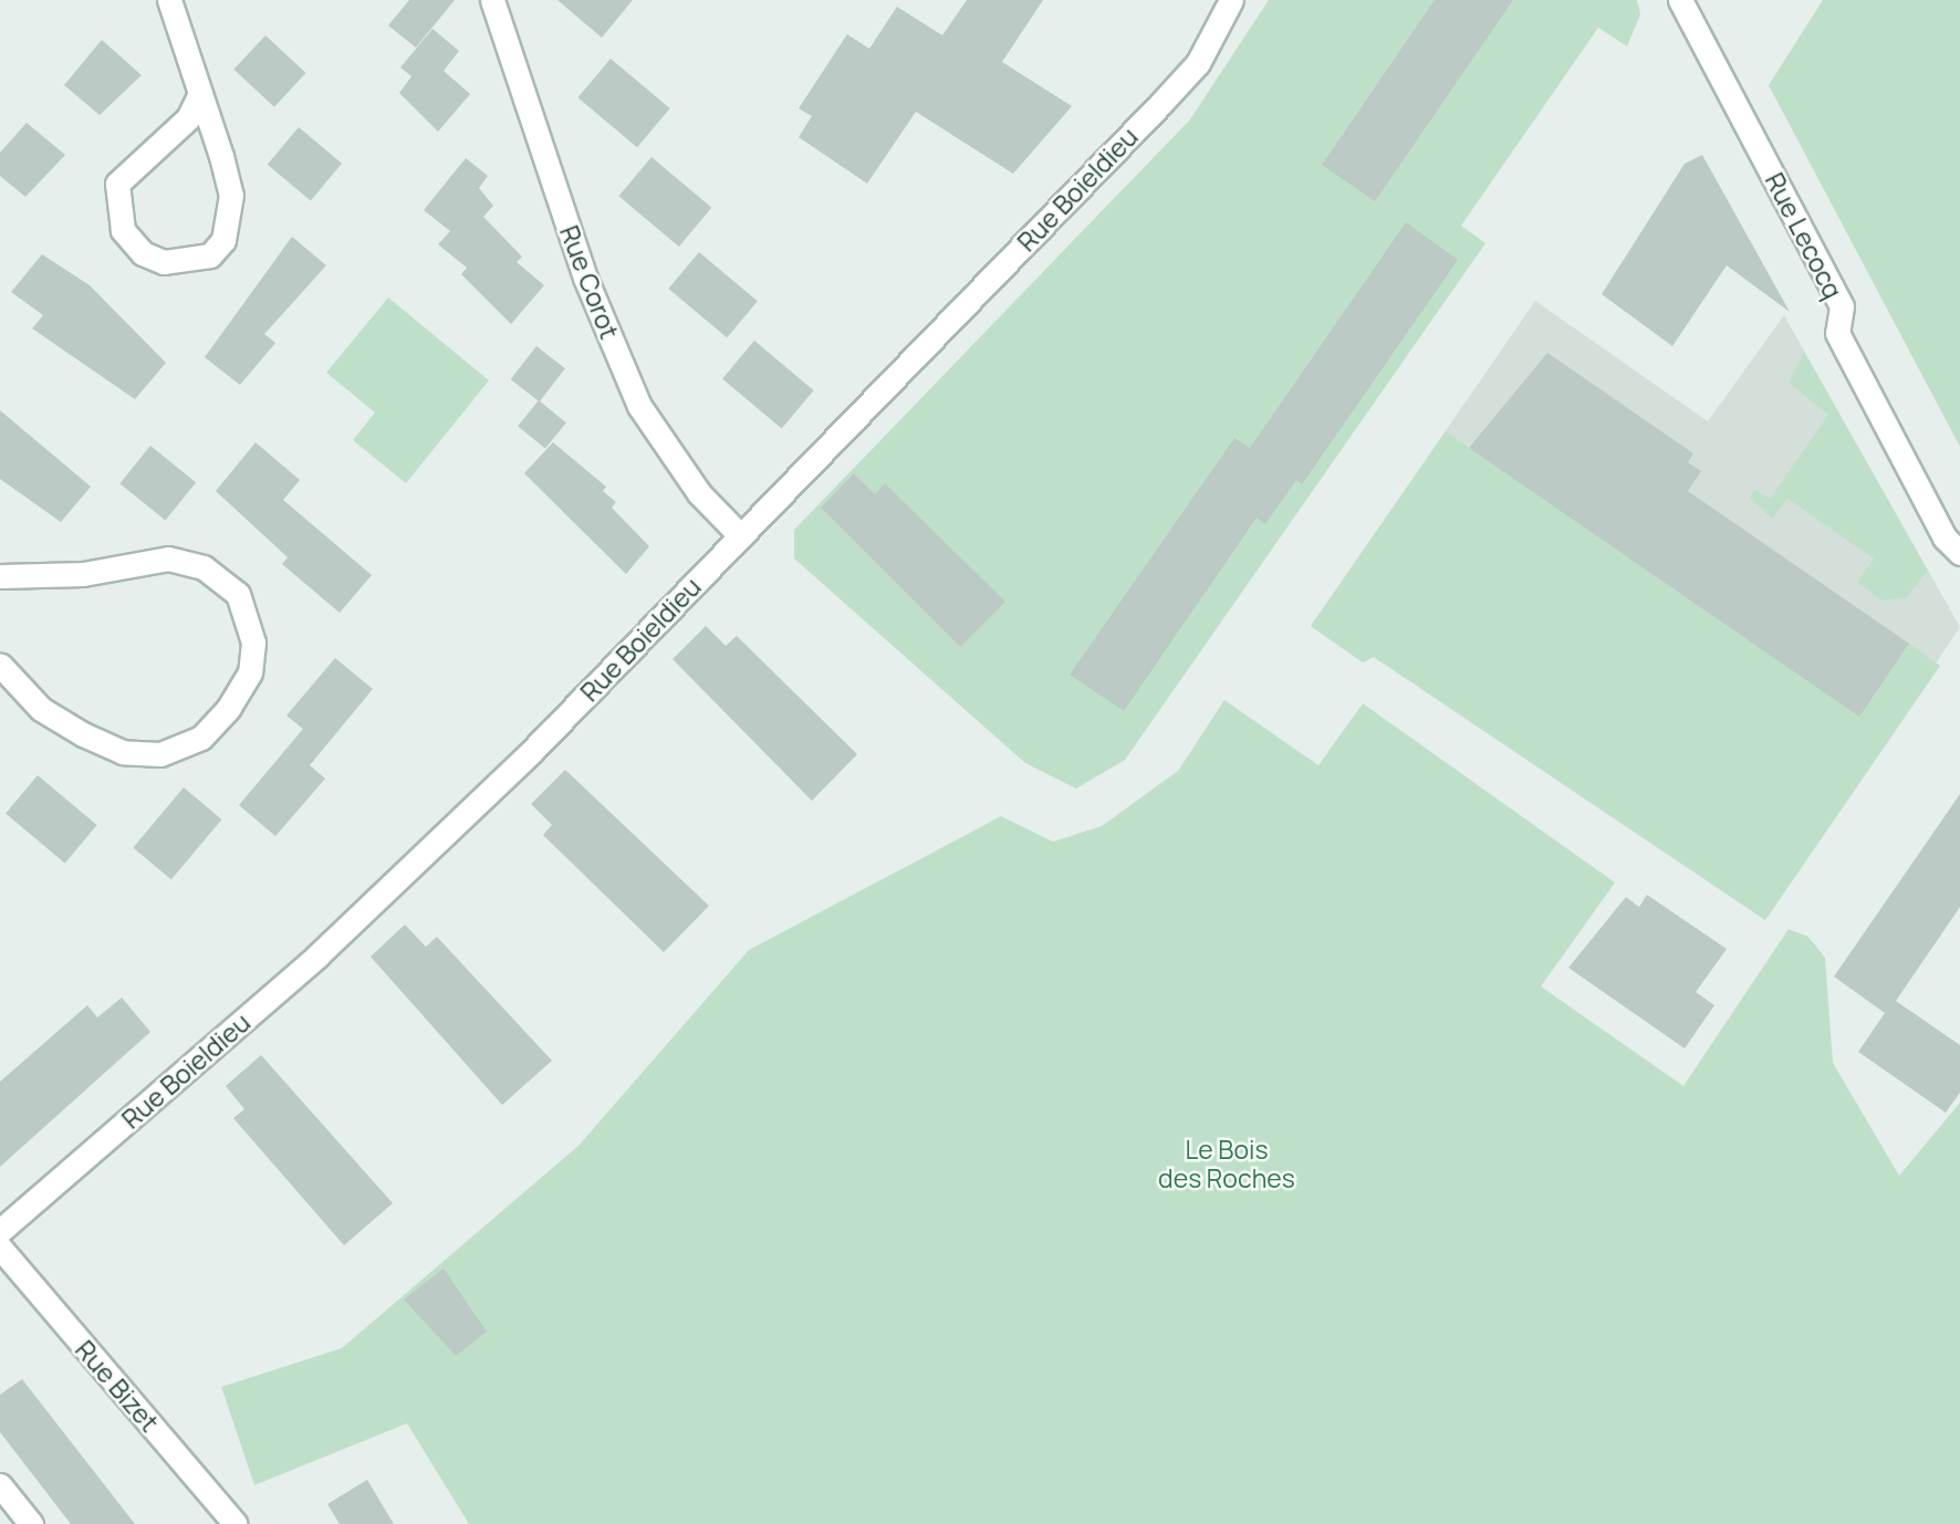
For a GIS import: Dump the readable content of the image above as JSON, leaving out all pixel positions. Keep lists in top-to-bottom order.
{
  "streets": {
    "street": [
      "Rue Boieldieu",
      "Rue Lecocq",
      "Rue Corot",
      "Rue Bizet"
    ]
  },
  "crossings": [
    ["Rue Boieldieu", "Rue Corot"]
  ],
  "parks": ["Le Bois des Roches"]
}
